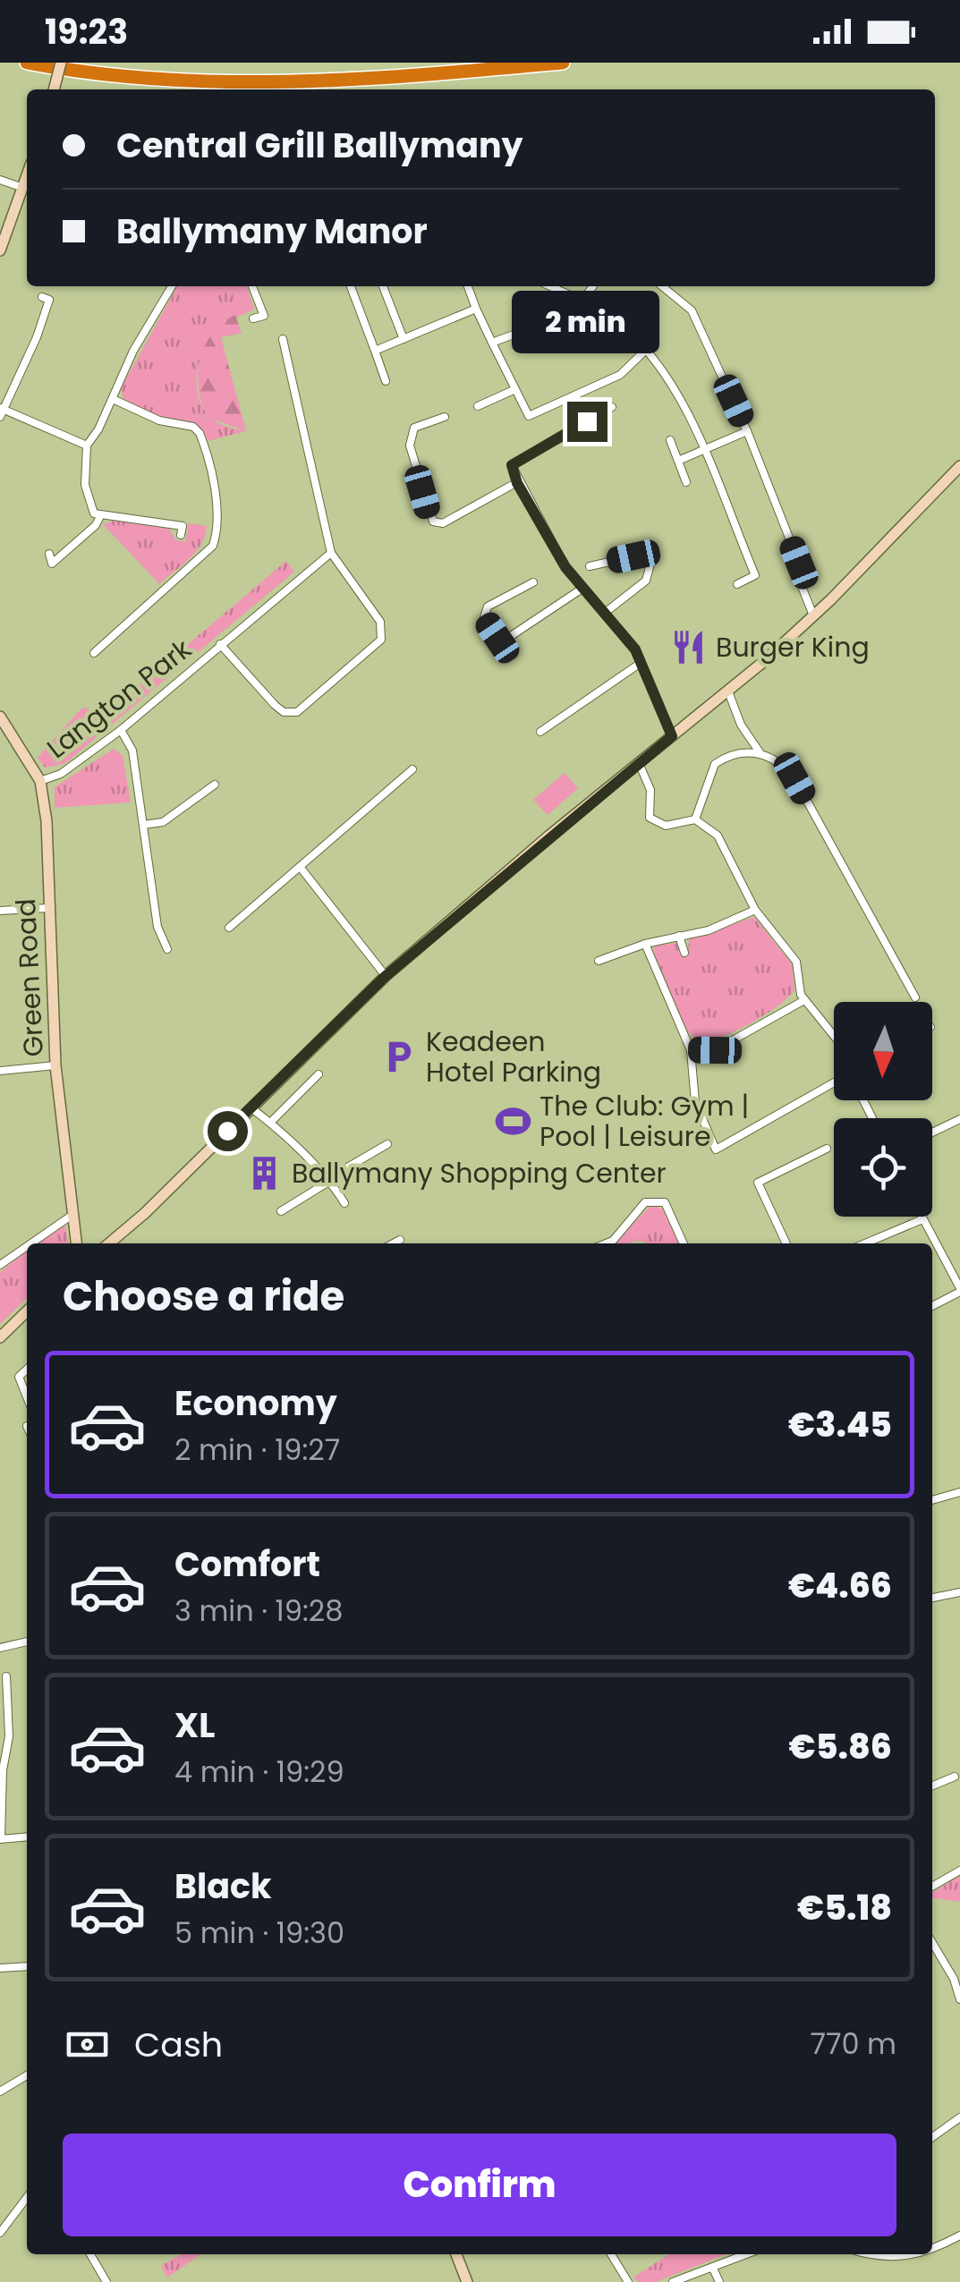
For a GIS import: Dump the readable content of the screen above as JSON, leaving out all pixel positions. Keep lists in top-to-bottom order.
{
  "streets": {
    "main road": ["Green Road"],
    "street": ["Langton Park"]
  },
  "crossings": [
    ["Langton Park", "Green Road"]
  ],
  "places": {
    "restaurant": ["Burger King"],
    "parking": ["Keadeen Hotel Parking"],
    "sports": ["The Club: Gym | Pool | Leisure"],
    "building": ["Ballymany Shopping Center"]
  },
  "north": "bottom",
  "page": {
    "status": "19:23",
    "banner": ["Central Grill Ballymany", "Ballymany Manor"],
    "bubble": "2 min",
    "heading": "Choose a ride",
    "list": [
      {
        "name": "Economy",
        "note": "2 min · 19:27",
        "value": "€3.45"
      },
      {
        "name": "Comfort",
        "note": "3 min · 19:28",
        "value": "€4.66"
      },
      {
        "name": "XL",
        "note": "4 min · 19:29",
        "value": "€5.86"
      },
      {
        "name": "Black",
        "note": "5 min · 19:30",
        "value": "€5.18"
      }
    ],
    "pay": ["Cash", "770 m"],
    "buttons": "Confirm"
  }
}
